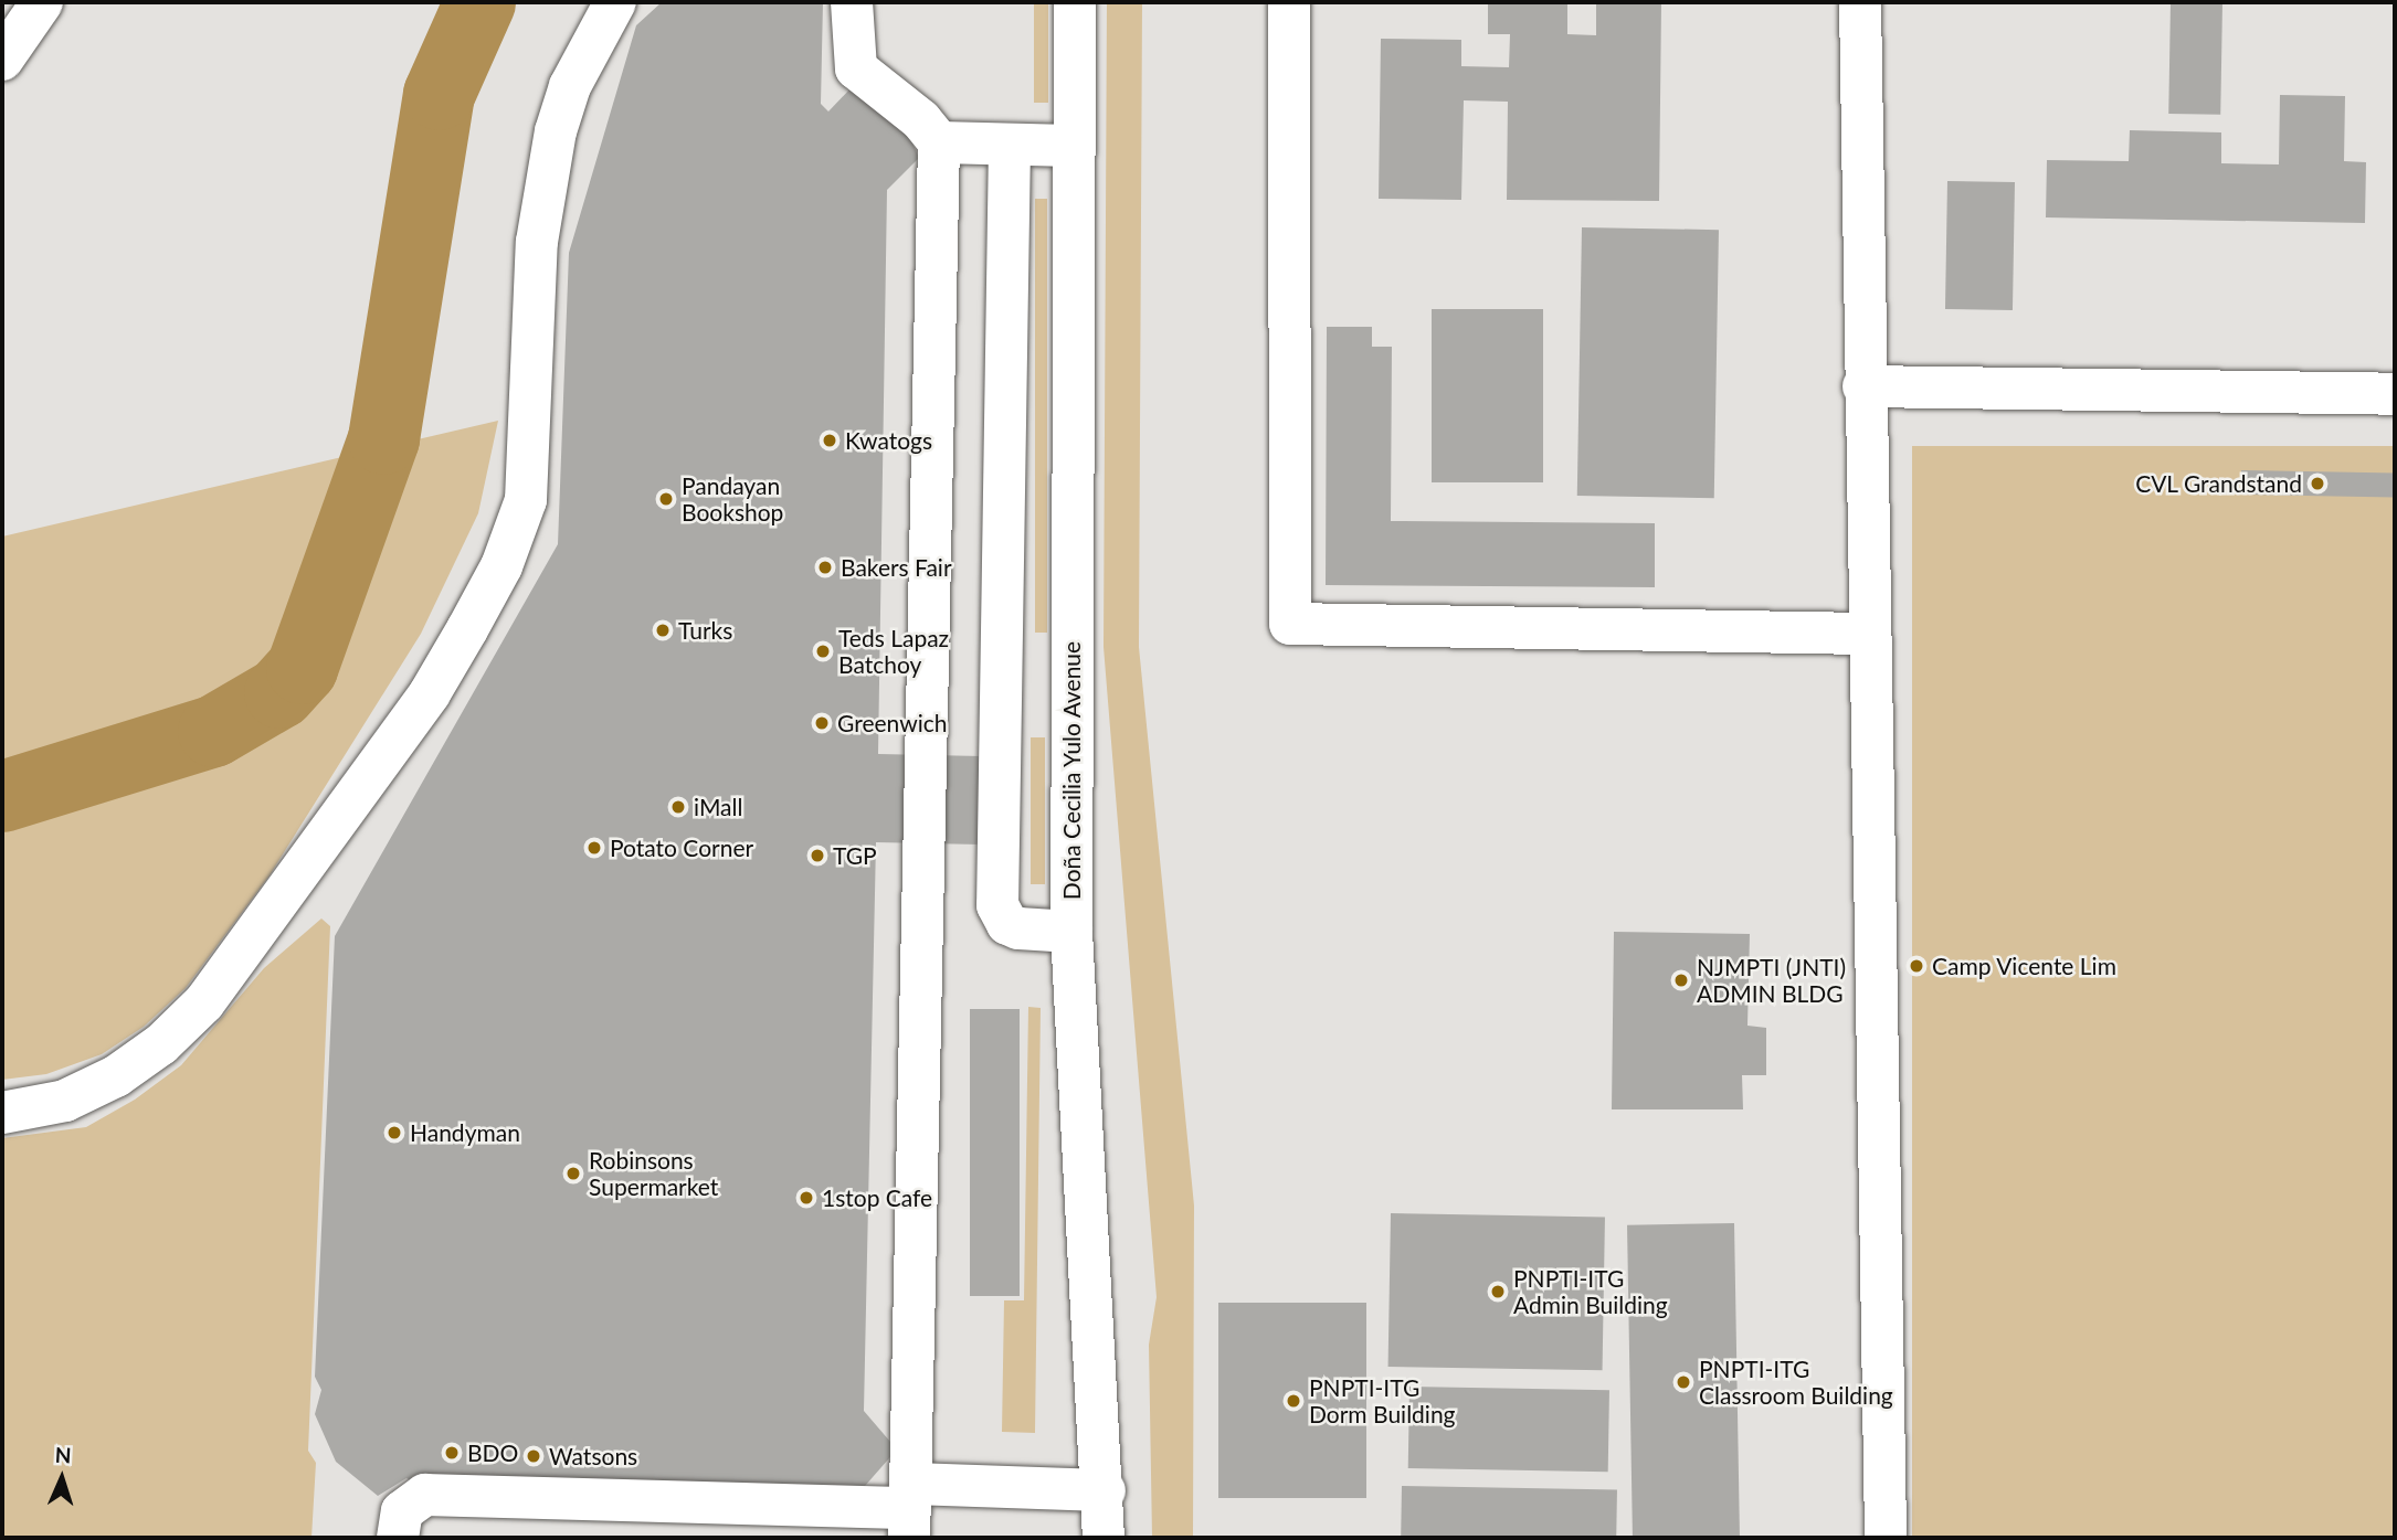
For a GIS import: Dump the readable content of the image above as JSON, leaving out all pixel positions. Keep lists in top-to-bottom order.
{
  "streets": {
    "street": ["Doña Cecilia Yulo Avenue"]
  },
  "places": [
    "Kwatogs",
    "CVL Grandstand",
    "Pandayan Bookshop",
    "Bakers Fair",
    "Turks",
    "Teds Lapaz Batchoy",
    "Greenwich",
    "iMall",
    "Potato Corner",
    "TGP",
    "Camp Vicente Lim",
    "NJMPTI (JNTI) ADMIN BLDG",
    "Handyman",
    "Robinsons Supermarket",
    "1stop Cafe",
    "PNPTI-ITG Admin Building",
    "PNPTI-ITG Classroom Building",
    "PNPTI-ITG Dorm Building",
    "BDO",
    "Watsons"
  ],
  "north": "top"
}
